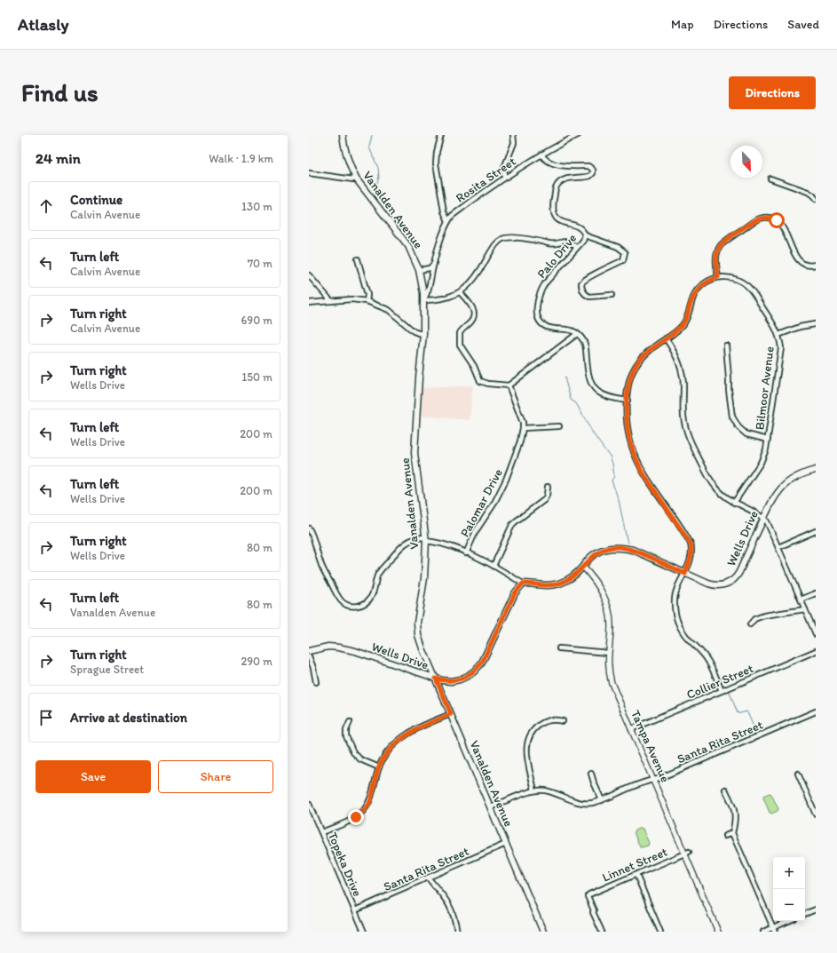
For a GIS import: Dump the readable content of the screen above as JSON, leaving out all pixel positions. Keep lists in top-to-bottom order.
{
  "streets": {
    "main road": ["Vanalden Avenue", "Wells Drive"],
    "street": [
      "Rosita Street",
      "Palo Drive",
      "Bilmoor Avenue",
      "Palomar Drive",
      "Collier Street",
      "Santa Rita Street",
      "Tampa Avenue",
      "Topeka Drive",
      "Linnet Street"
    ]
  },
  "crossings": [
    ["Rosita Street", "Palo Drive"],
    ["Vanalden Avenue", "Wells Drive"],
    ["Vanalden Avenue", "Santa Rita Street"],
    ["Wells Drive", "Tampa Avenue"],
    ["Collier Street", "Tampa Avenue"],
    ["Santa Rita Street", "Tampa Avenue"],
    ["Santa Rita Street", "Topeka Drive"],
    ["Tampa Avenue", "Linnet Street"]
  ],
  "north": "bottom right",
  "page": {
    "header": "Atlasly",
    "nav": ["Map", "Directions", "Saved"],
    "buttons": [
      "Directions",
      ["Save", "Share"]
    ],
    "title": "Find us",
    "heading": ["24 min", "Walk · 1.9 km"],
    "list": [
      ["Continue", "Calvin Avenue", "130 m"],
      ["Turn left", "Calvin Avenue", "70 m"],
      ["Turn right", "Calvin Avenue", "690 m"],
      ["Turn right", "Wells Drive", "150 m"],
      ["Turn left", "Wells Drive", "200 m"],
      ["Turn left", "Wells Drive", "200 m"],
      ["Turn right", "Wells Drive", "80 m"],
      ["Turn left", "Vanalden Avenue", "80 m"],
      ["Turn right", "Sprague Street", "290 m"],
      "Arrive at destination"
    ],
    "map_buttons": ["+", "−"]
  }
}
